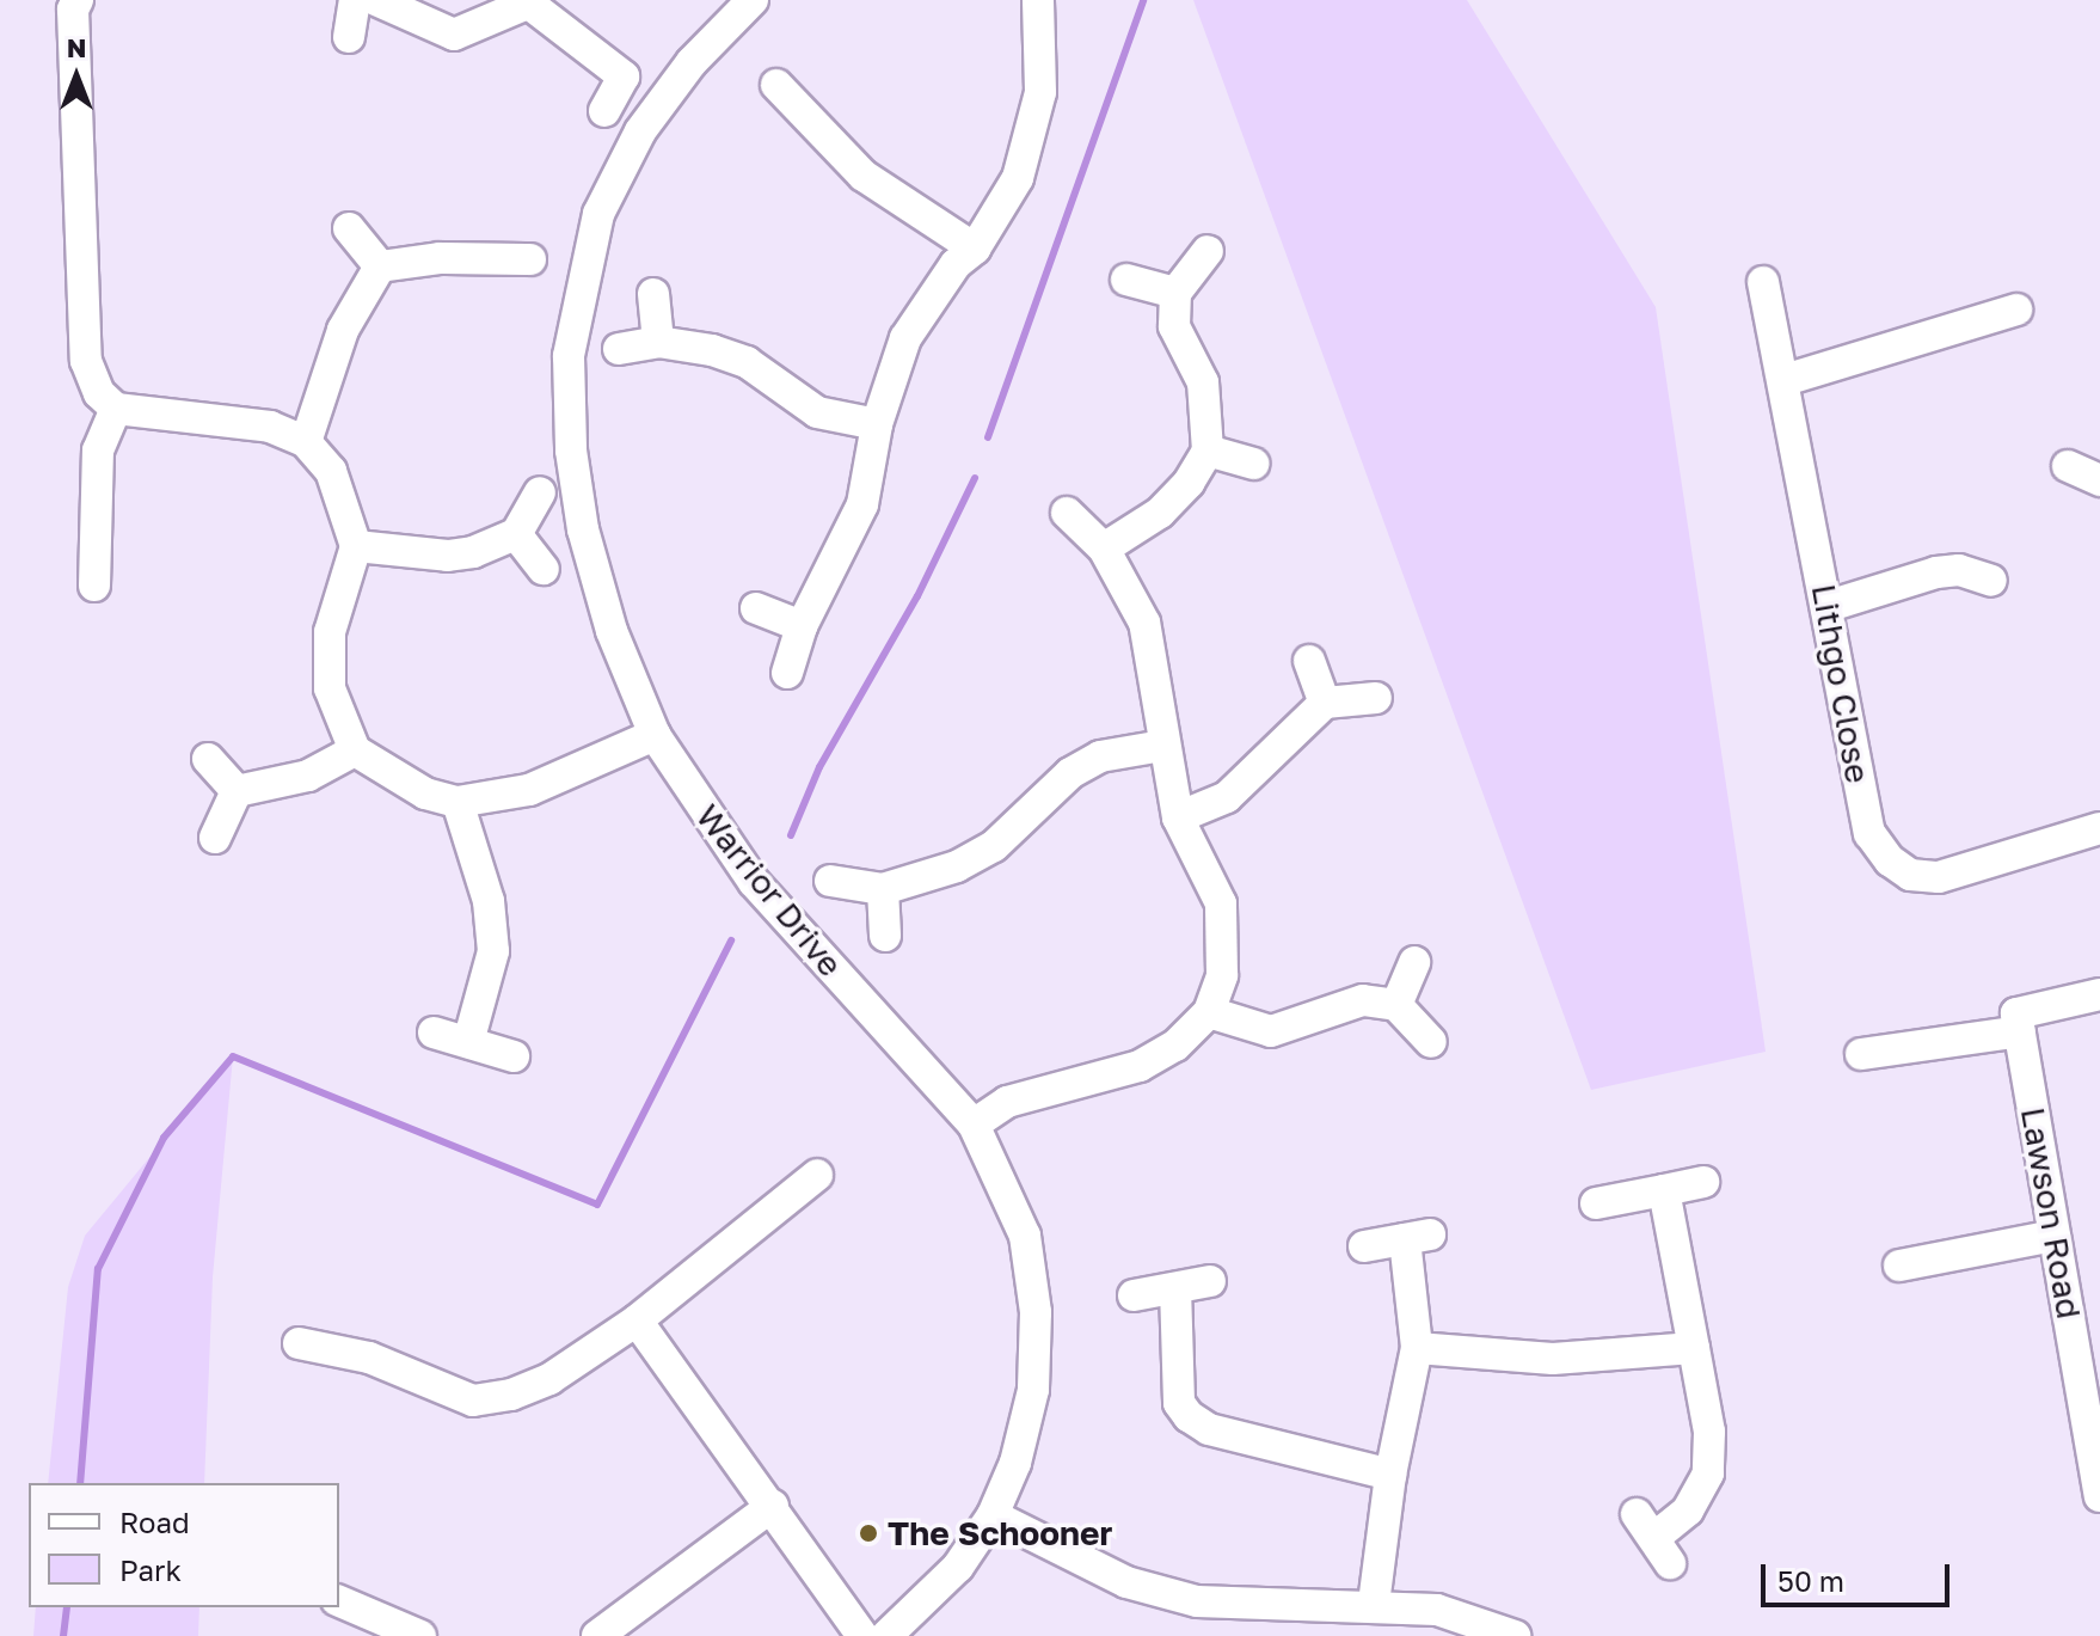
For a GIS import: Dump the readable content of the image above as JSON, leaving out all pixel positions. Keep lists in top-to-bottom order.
{
  "streets": {
    "street": ["Lithgo Close", "Warrior Drive", "Lawson Road"]
  },
  "places": ["The Schooner"],
  "legend": ["Road", "Park"],
  "scale_bar": "50 m",
  "north": "top"
}
